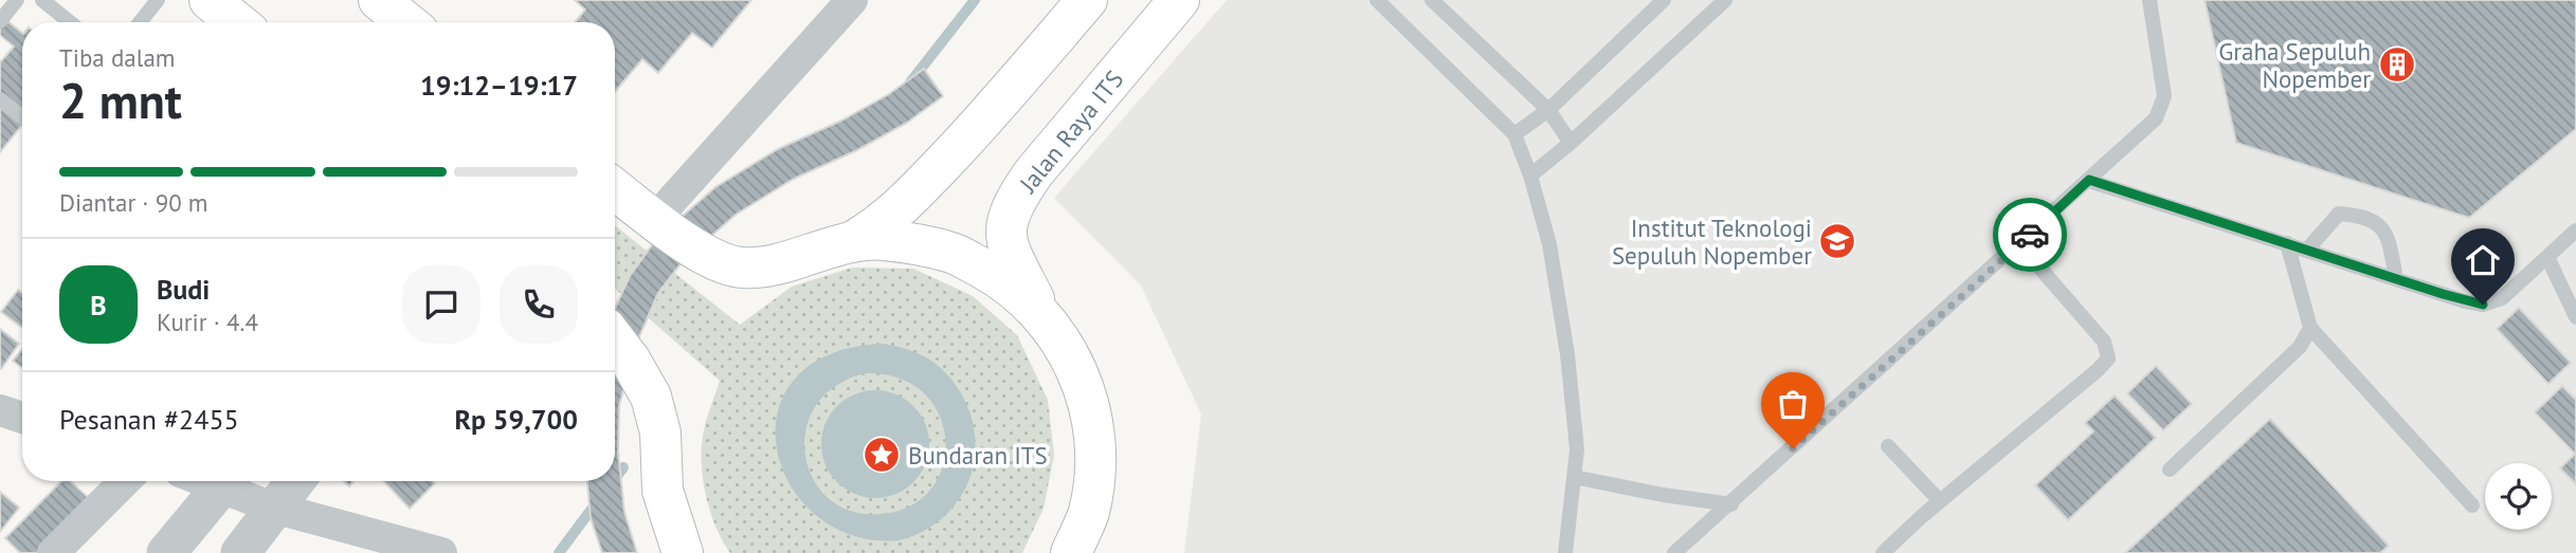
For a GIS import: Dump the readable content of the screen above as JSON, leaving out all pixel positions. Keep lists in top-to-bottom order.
{
  "streets": {
    "main road": ["Jalan Raya ITS"]
  },
  "places": {
    "building": ["Graha Sepuluh Nopember"],
    "school or university": ["Institut Teknologi Sepuluh Nopember"],
    "place": ["Bundaran ITS"]
  },
  "page": {
    "heading": ["2 mnt", "Tiba dalam", "19:12–19:17"],
    "panel": [
      "Budi",
      "Kurir · 4.4",
      "Pesanan #2455",
      "Rp 59,700"
    ],
    "bar": "Diantar · 90 m",
    "round": "B"
  }
}
